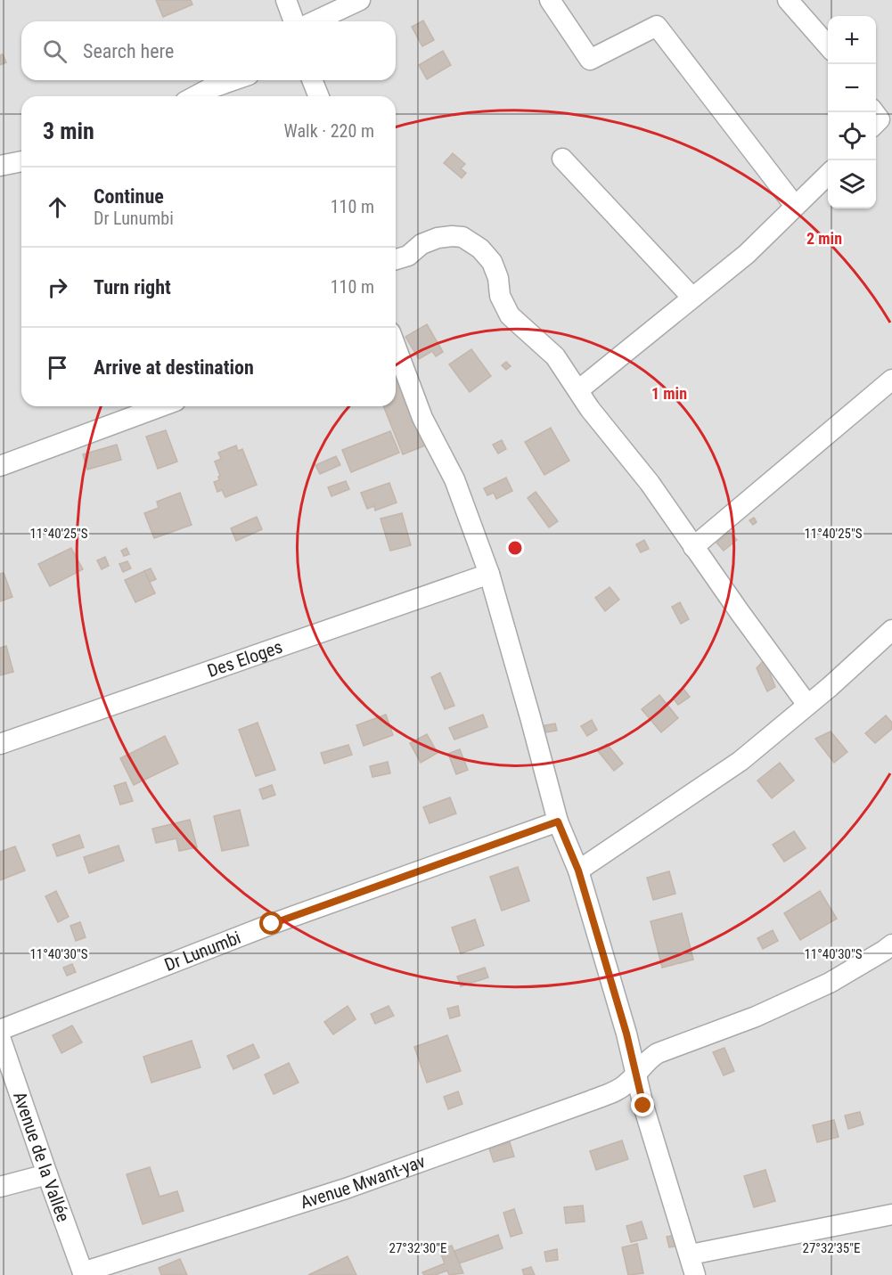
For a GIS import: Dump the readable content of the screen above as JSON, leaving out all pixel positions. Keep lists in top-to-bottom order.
{
  "streets": {
    "street": [
      "Des Eloges",
      "Dr Lunumbi",
      "Avenue de la Vallée",
      "Avenue Mwant-yav"
    ]
  },
  "crossings": [
    ["Avenue de la Vallée", "Avenue Mwant-yav"]
  ],
  "page": {
    "map_buttons": ["+", "−"],
    "search": "Search here",
    "heading": ["3 min", "Walk · 220 m"],
    "list": [
      ["Continue", "Dr Lunumbi", "110 m"],
      ["Turn right", "110 m"],
      "Arrive at destination"
    ]
  },
  "coordinates": [
    "11°40'25\"S",
    "11°40'30\"S",
    "27°32'30\"E",
    "27°32'35\"E"
  ],
  "rings": ["2 min", "1 min"]
}
